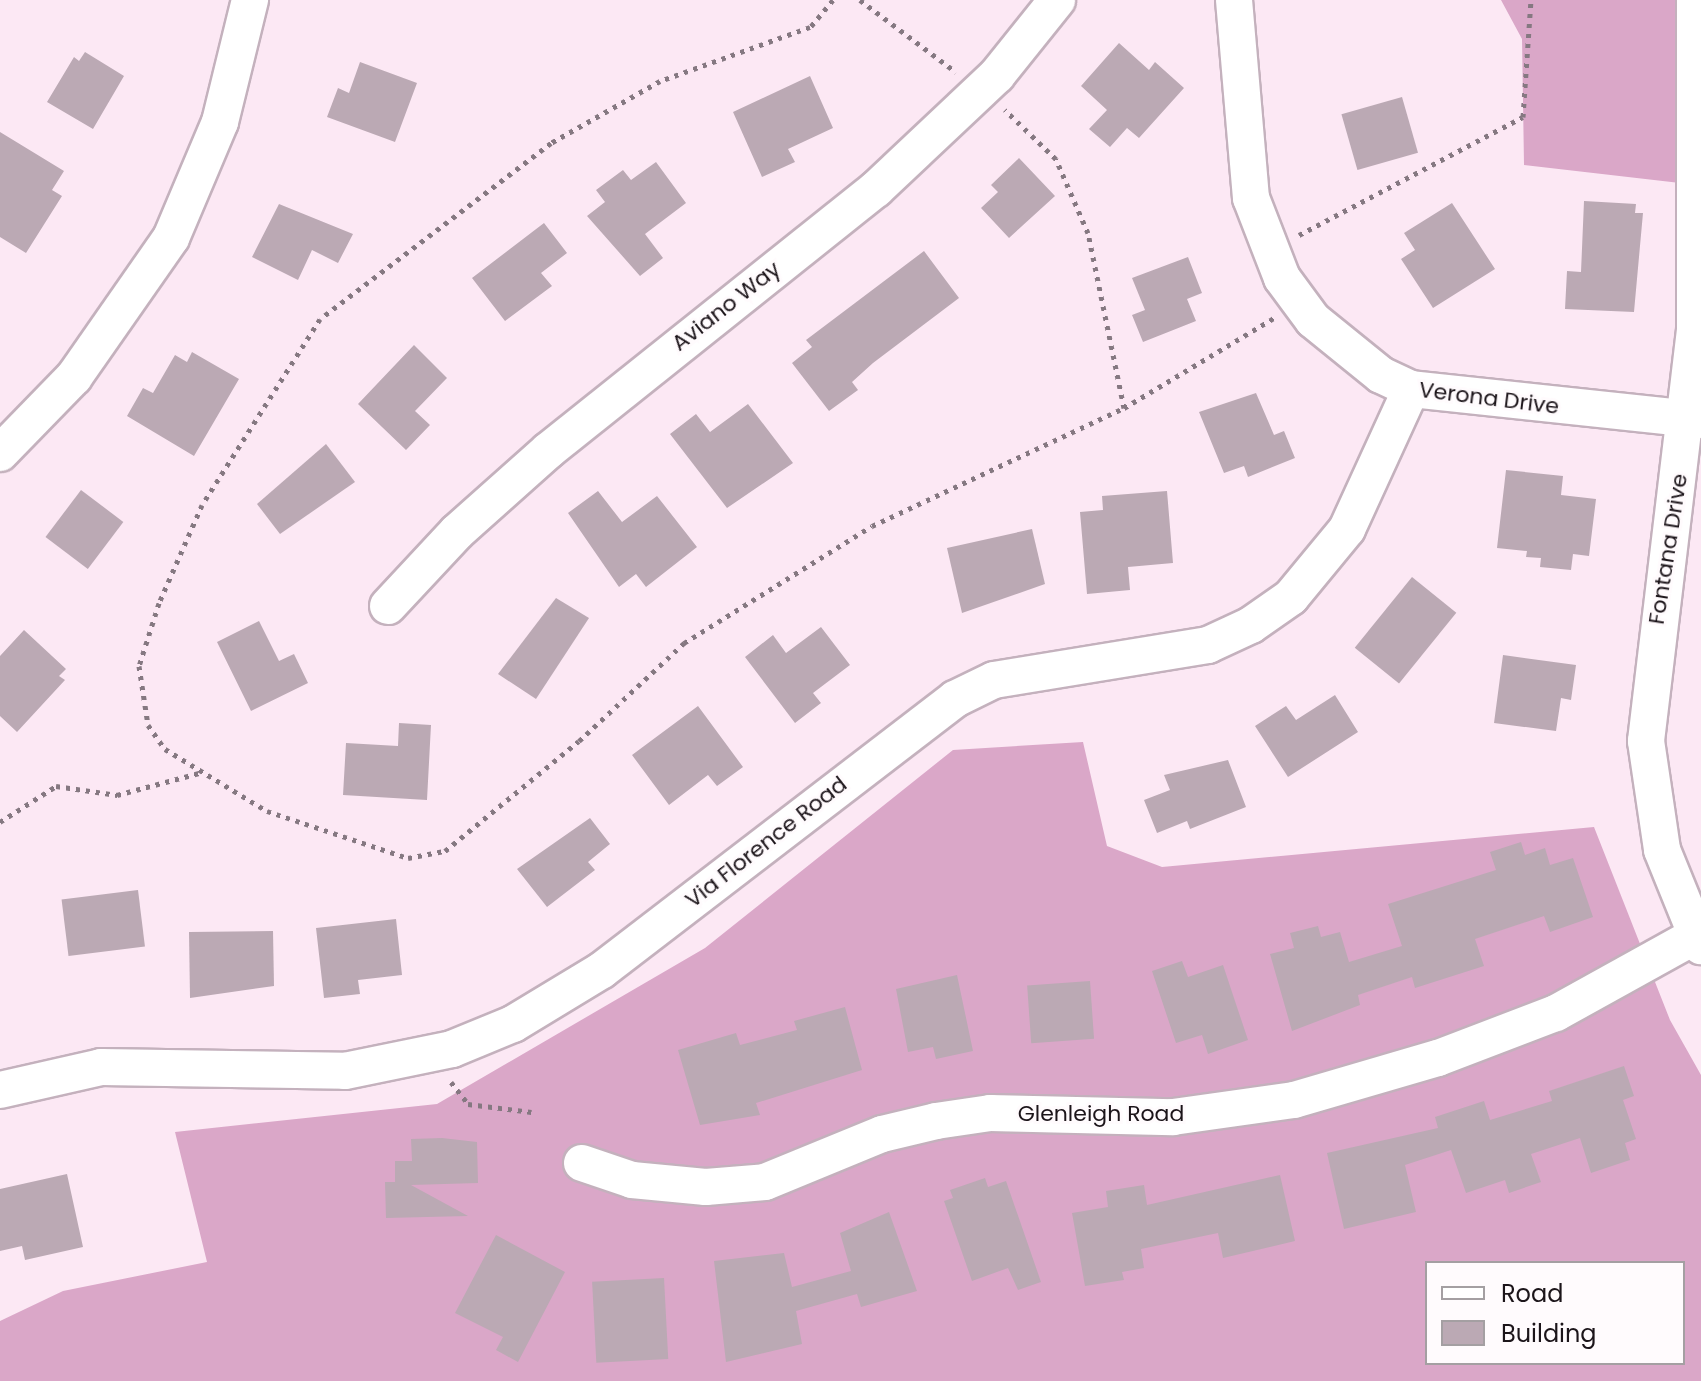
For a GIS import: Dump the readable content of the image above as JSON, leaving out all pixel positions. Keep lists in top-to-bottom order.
{
  "streets": {
    "street": [
      "Aviano Way",
      "Verona Drive",
      "Fontana Drive",
      "Via Florence Road",
      "Glenleigh Road"
    ]
  },
  "crossings": [
    ["Verona Drive", "Fontana Drive"],
    ["Verona Drive", "Via Florence Road"],
    ["Fontana Drive", "Glenleigh Road"]
  ],
  "legend": ["Road", "Building"]
}
